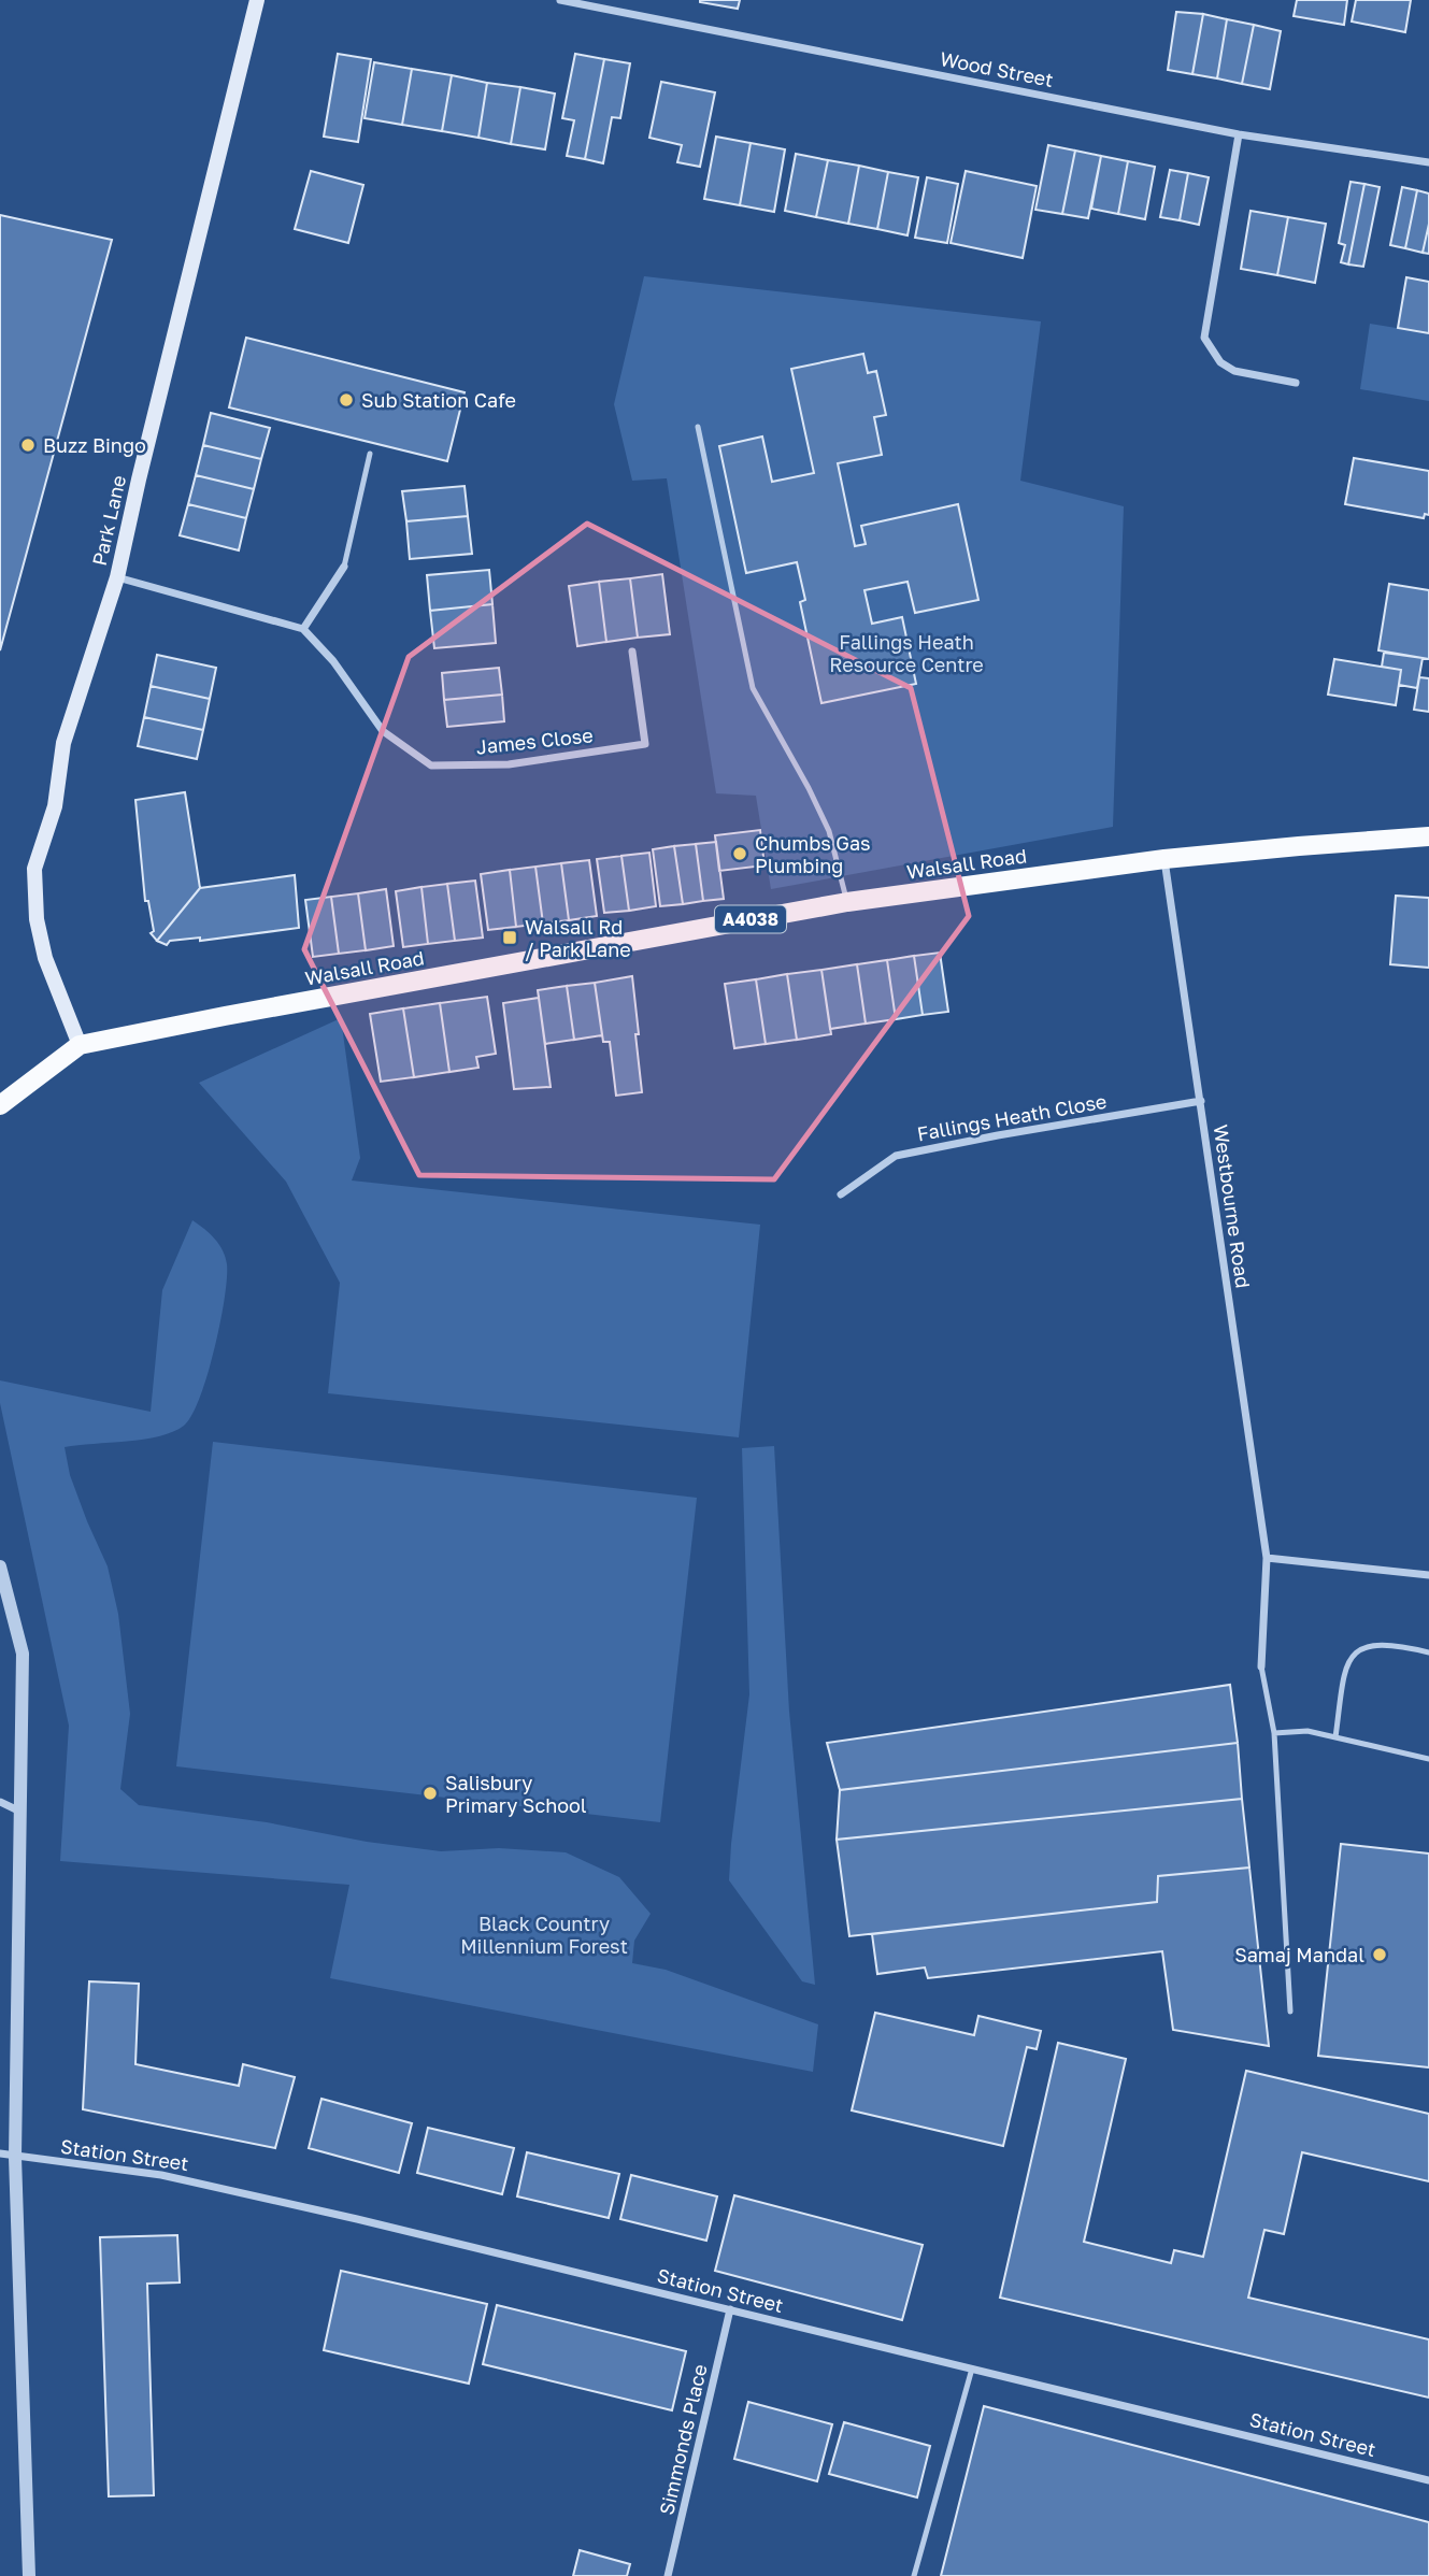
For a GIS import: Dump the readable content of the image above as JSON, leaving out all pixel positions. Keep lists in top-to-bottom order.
{
  "streets": {
    "main road": ["Park Lane", "Walsall Road", "A4038"],
    "street": [
      "Wood Street",
      "James Close",
      "Fallings Heath Close",
      "Westbourne Road",
      "Station Street",
      "Simmonds Place"
    ]
  },
  "crossings": [
    ["Park Lane", "Walsall Road"],
    ["Walsall Road", "Westbourne Road"],
    ["Fallings Heath Close", "Westbourne Road"],
    ["Station Street", "Simmonds Place"]
  ],
  "parks": ["Fallings Heath Resource Centre", "Black Country Millennium Forest"],
  "places": {
    "other": [
      "Sub Station Cafe",
      "Buzz Bingo",
      "Chumbs Gas Plumbing",
      "Salisbury Primary School",
      "Samaj Mandal"
    ],
    "transit": ["Walsall Rd / Park Lane"]
  }
}
